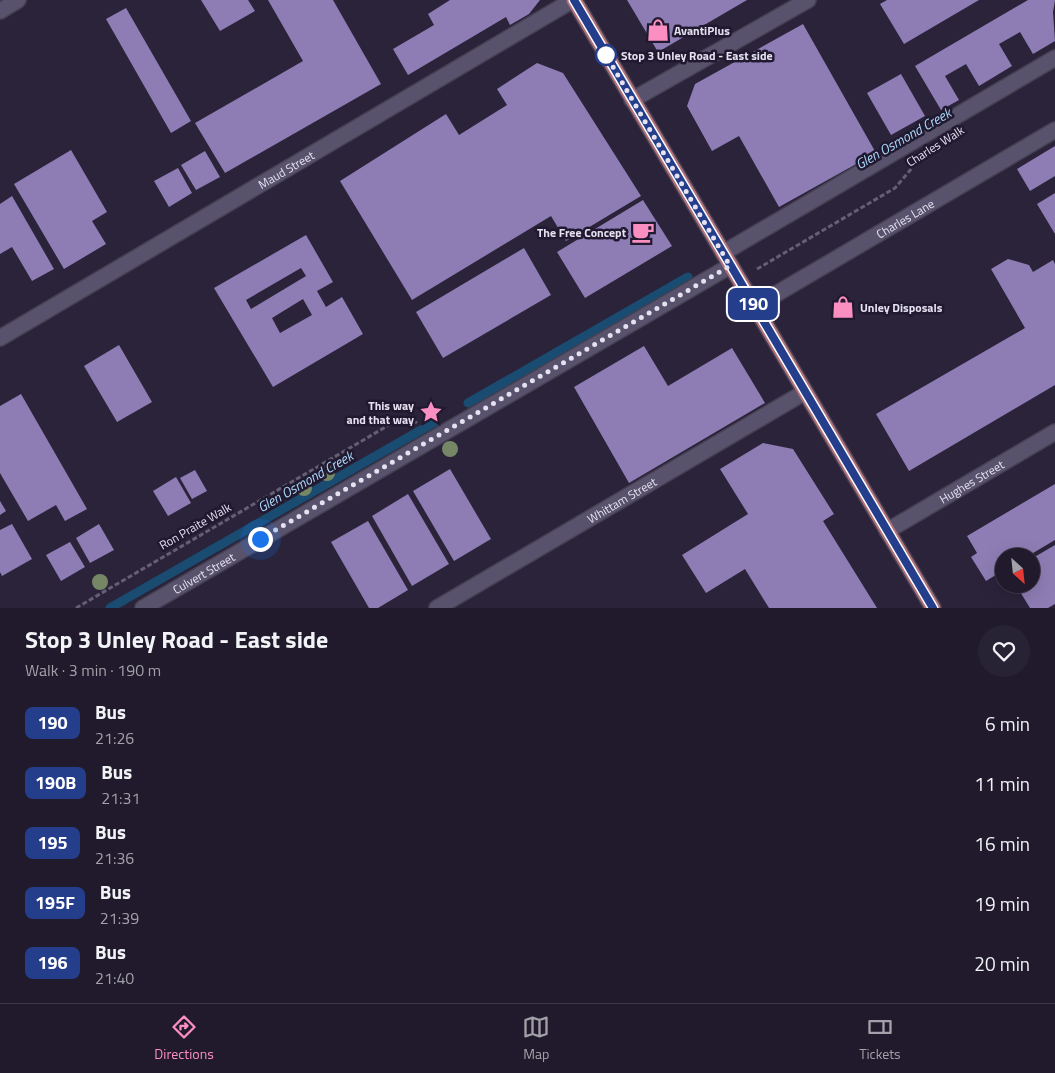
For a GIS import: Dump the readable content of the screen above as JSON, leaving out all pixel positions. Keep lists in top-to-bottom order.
{
  "streets": {
    "street": [
      "Maud Street",
      "Charles Lane",
      "Hughes Street",
      "Whittam Street",
      "Culvert Street"
    ],
    "path": ["Charles Walk", "Ron Praite Walk"]
  },
  "water": ["Glen Osmond Creek"],
  "places": {
    "shop": ["AvantiPlus", "Unley Disposals"],
    "other": ["Stop 3 Unley Road - East side"],
    "cafe": ["The Free Concept"],
    "place": ["This way and that way"]
  },
  "lines": ["bus line 190"],
  "north": "bottom right",
  "page": {
    "on_map": "190",
    "heading": ["Stop 3 Unley Road - East side", "Walk · 3 min · 190 m"],
    "list": [
      {
        "mark": "190",
        "name": "Bus",
        "note": "21:26",
        "value": "6 min"
      },
      {
        "mark": "190B",
        "name": "Bus",
        "note": "21:31",
        "value": "11 min"
      },
      {
        "mark": "195",
        "name": "Bus",
        "note": "21:36",
        "value": "16 min"
      },
      {
        "mark": "195F",
        "name": "Bus",
        "note": "21:39",
        "value": "19 min"
      },
      {
        "mark": "196",
        "name": "Bus",
        "note": "21:40",
        "value": "20 min"
      }
    ],
    "tabs": ["Directions", "Map", "Tickets"]
  }
}
